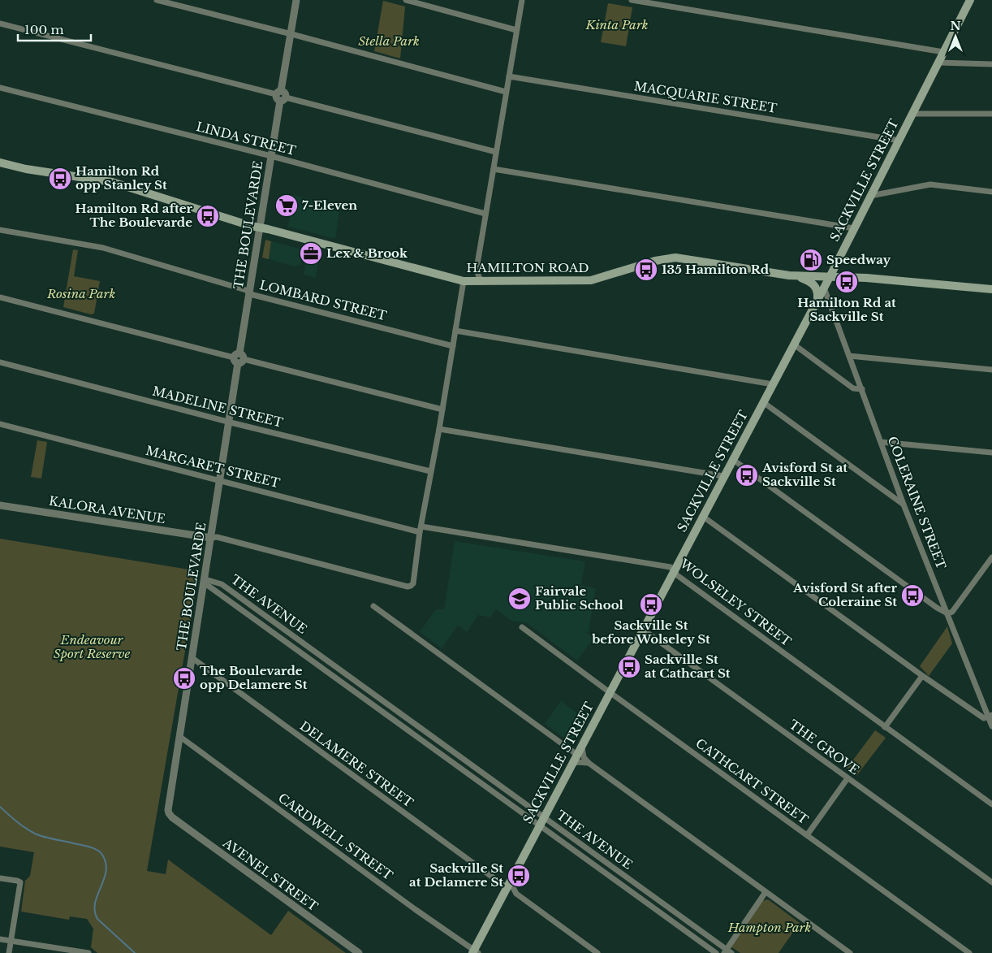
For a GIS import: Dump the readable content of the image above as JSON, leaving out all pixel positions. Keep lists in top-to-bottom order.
{
  "streets": {
    "main road": ["SACKVILLE STREET", "HAMILTON ROAD"],
    "street": [
      "MACQUARIE STREET",
      "LINDA STREET",
      "THE BOULEVARDE",
      "LOMBARD STREET",
      "MADELINE STREET",
      "MARGARET STREET",
      "COLERAINE STREET",
      "KALORA AVENUE",
      "WOLSELEY STREET",
      "THE AVENUE",
      "THE GROVE",
      "DELAMERE STREET",
      "CATHCART STREET",
      "CARDWELL STREET",
      "AVENEL STREET"
    ]
  },
  "crossings": [
    ["MACQUARIE STREET", "SACKVILLE STREET"],
    ["LINDA STREET", "THE BOULEVARDE"],
    ["SACKVILLE STREET", "HAMILTON ROAD"],
    ["SACKVILLE STREET", "COLERAINE STREET"],
    ["SACKVILLE STREET", "WOLSELEY STREET"],
    ["SACKVILLE STREET", "THE AVENUE"],
    ["SACKVILLE STREET", "THE GROVE"],
    ["SACKVILLE STREET", "DELAMERE STREET"],
    ["SACKVILLE STREET", "CATHCART STREET"],
    ["SACKVILLE STREET", "CARDWELL STREET"],
    ["THE BOULEVARDE", "HAMILTON ROAD"],
    ["THE BOULEVARDE", "LOMBARD STREET"],
    ["THE BOULEVARDE", "MADELINE STREET"],
    ["THE BOULEVARDE", "MARGARET STREET"],
    ["THE BOULEVARDE", "KALORA AVENUE"],
    ["THE BOULEVARDE", "THE AVENUE"],
    ["THE BOULEVARDE", "DELAMERE STREET"],
    ["THE BOULEVARDE", "CARDWELL STREET"],
    ["THE BOULEVARDE", "AVENEL STREET"],
    ["MARGARET STREET", "WOLSELEY STREET"]
  ],
  "parks": [
    "Kinta Park",
    "Stella Park",
    "Rosina Park",
    "Endeavour Sport Reserve",
    "Hampton Park"
  ],
  "places": {
    "bus stop": [
      "Hamilton Rd opp Stanley St",
      "Hamilton Rd after The Boulevarde",
      "135 Hamilton Rd",
      "Hamilton Rd at Sackville St",
      "Avisford St at Sackville St",
      "Avisford St after Coleraine St",
      "Sackville St before Wolseley St",
      "Sackville St at Cathcart St",
      "The Boulevarde opp Delamere St",
      "Sackville St at Delamere St"
    ],
    "supermarket": ["7-Eleven"],
    "office": ["Lex & Brook"],
    "fuel station": ["Speedway"],
    "school or university": ["Fairvale Public School"]
  },
  "scale_bar": "100 m",
  "north": "top"
}
